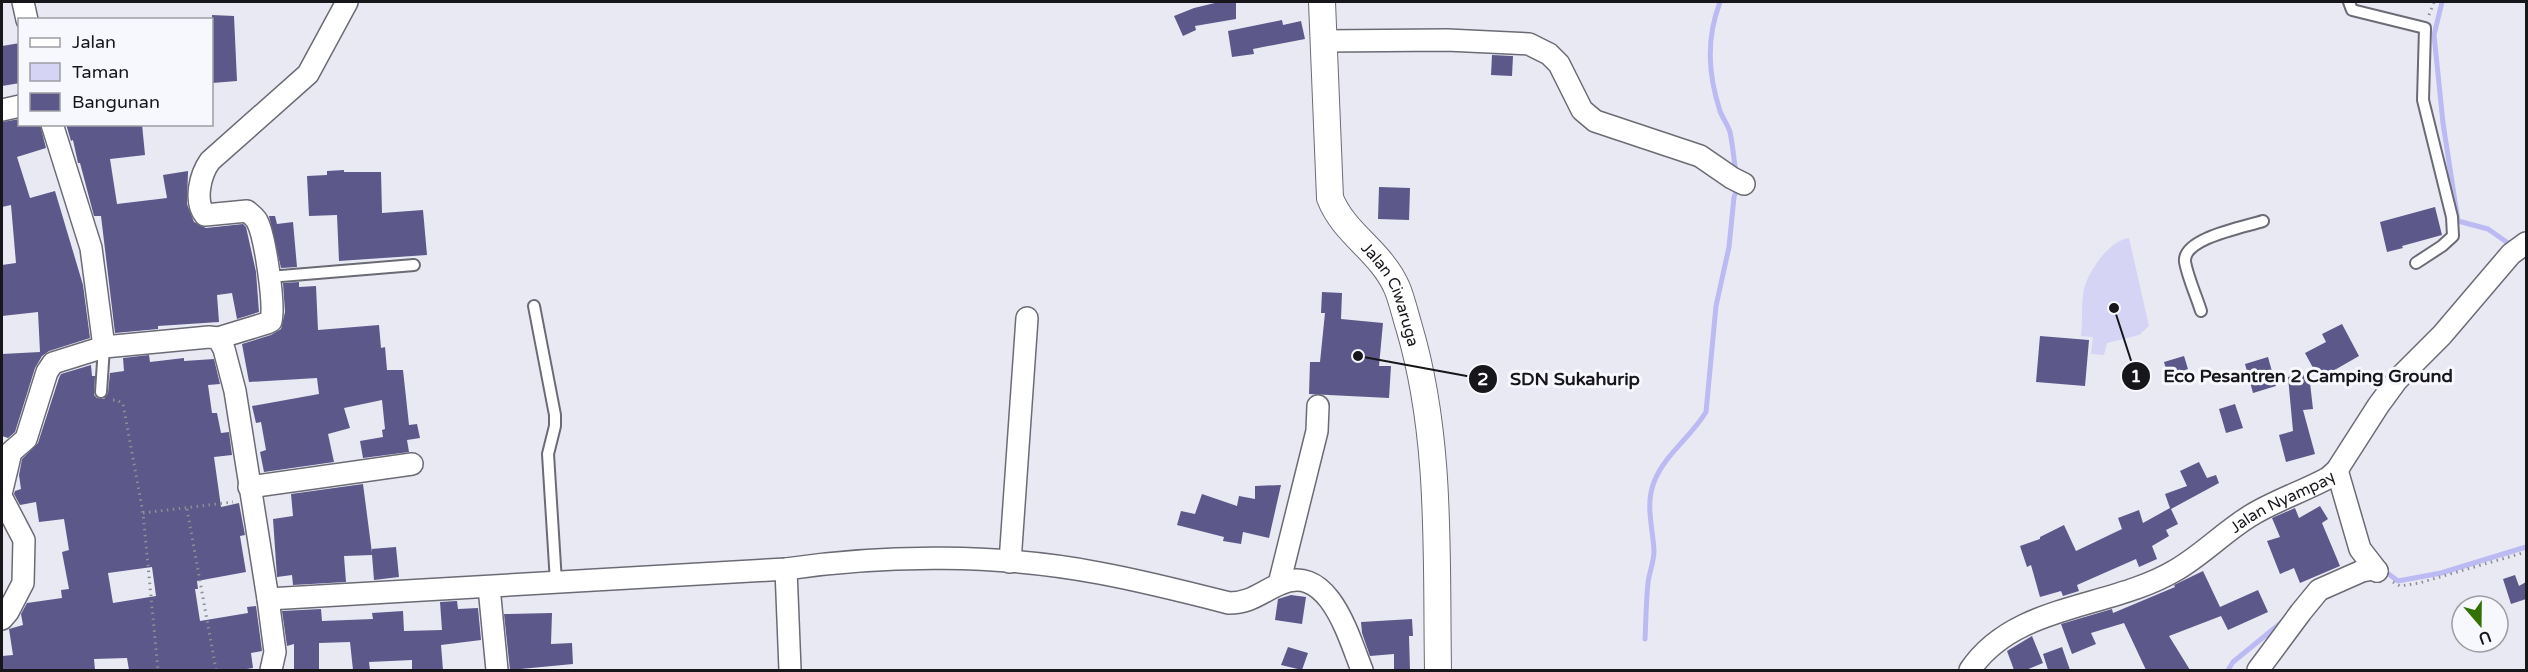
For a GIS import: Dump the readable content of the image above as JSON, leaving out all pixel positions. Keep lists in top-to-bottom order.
{
  "streets": {
    "street": ["Jalan Ciwaruga", "Jalan Nyampay"]
  },
  "places": ["Eco Pesantren 2 Camping Ground", "SDN Sukahurip"],
  "legend": ["Jalan", "Taman", "Bangunan"],
  "north": "bottom"
}
